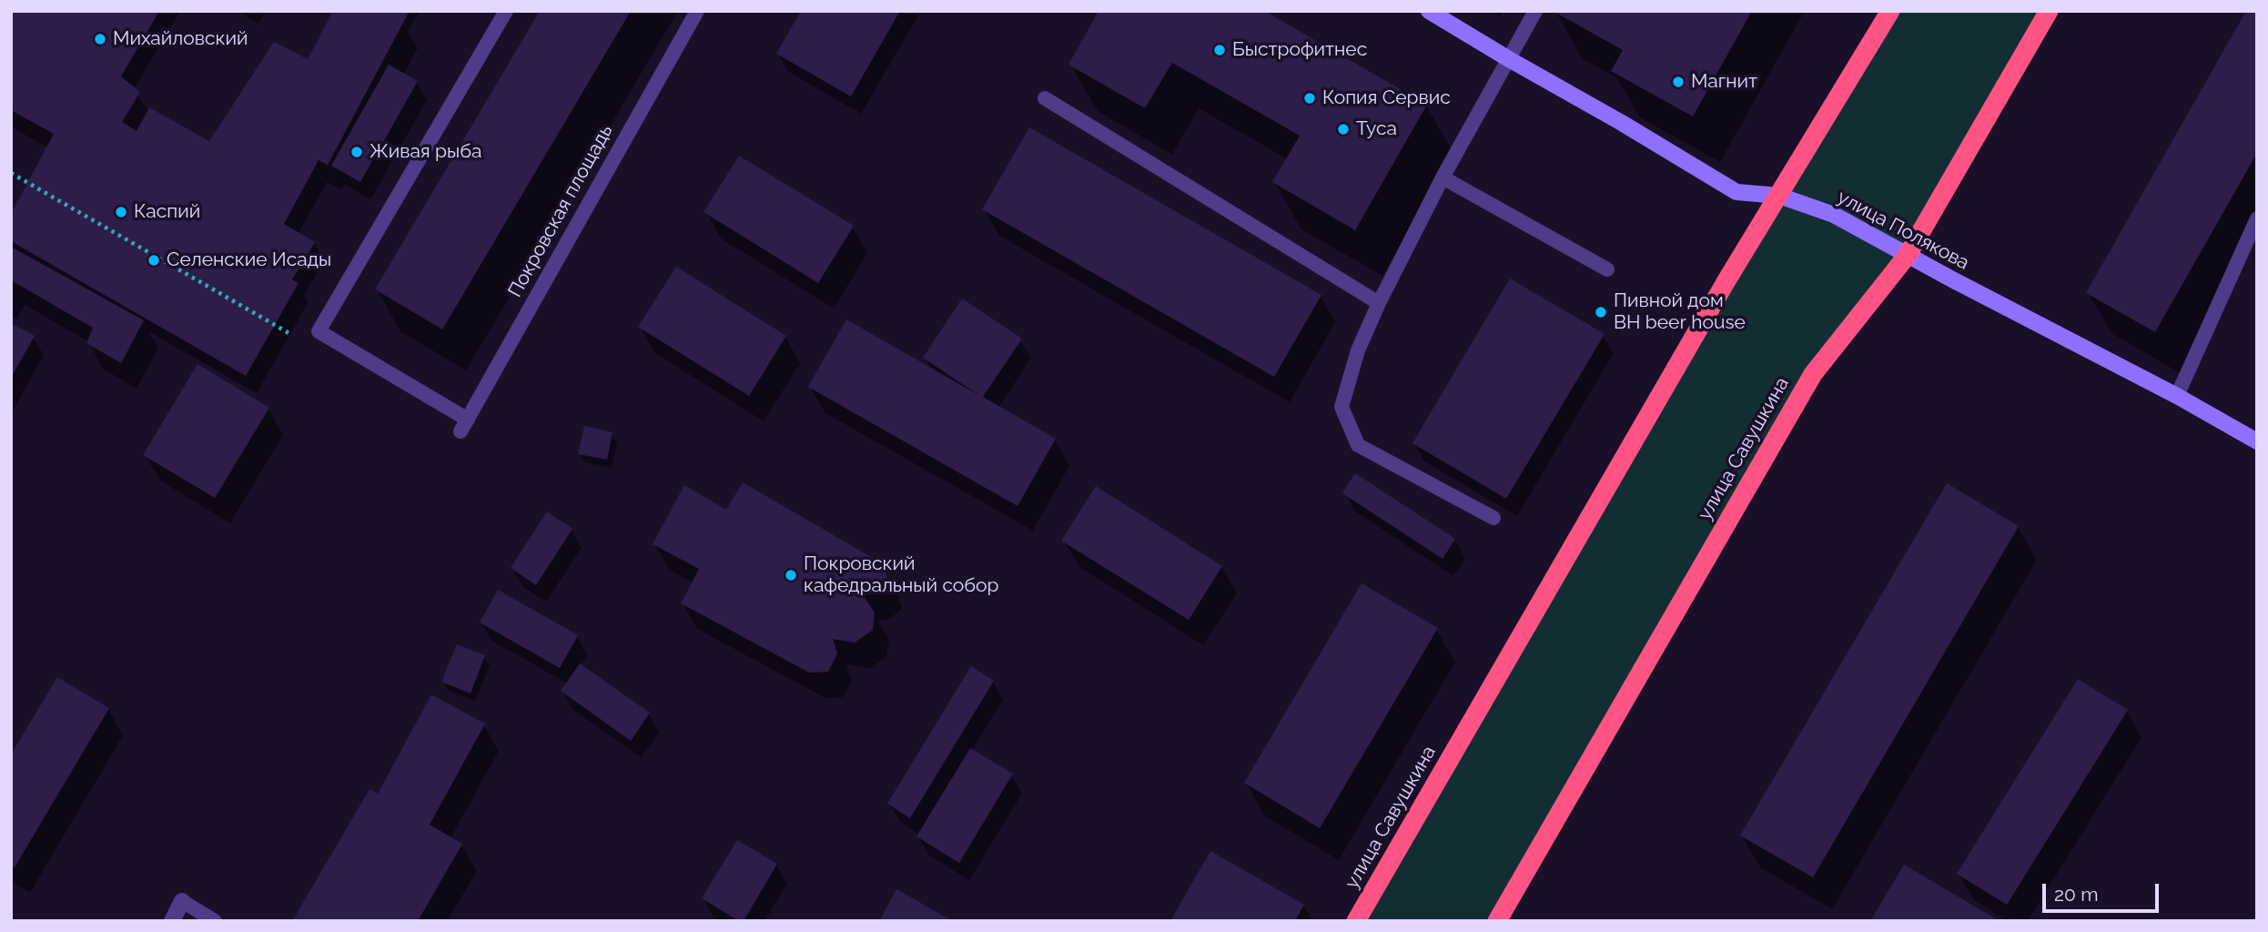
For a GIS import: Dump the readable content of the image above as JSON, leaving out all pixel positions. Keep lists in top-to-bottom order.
{
  "streets": {
    "highway": ["улица Савушкина"],
    "street": ["улица Полякова"],
    "lane": ["Покровская площадь"]
  },
  "crossings": [
    ["улица Полякова", "улица Савушкина"]
  ],
  "places": [
    "Михайловский",
    "Быстрофитнес",
    "Магнит",
    "Копия Сервис",
    "Туса",
    "Живая рыба",
    "Каспий",
    "Селенские Исады",
    "Пивной дом BH beer house",
    "Покровский кафедральный собор"
  ],
  "scale_bar": "20 m"
}
